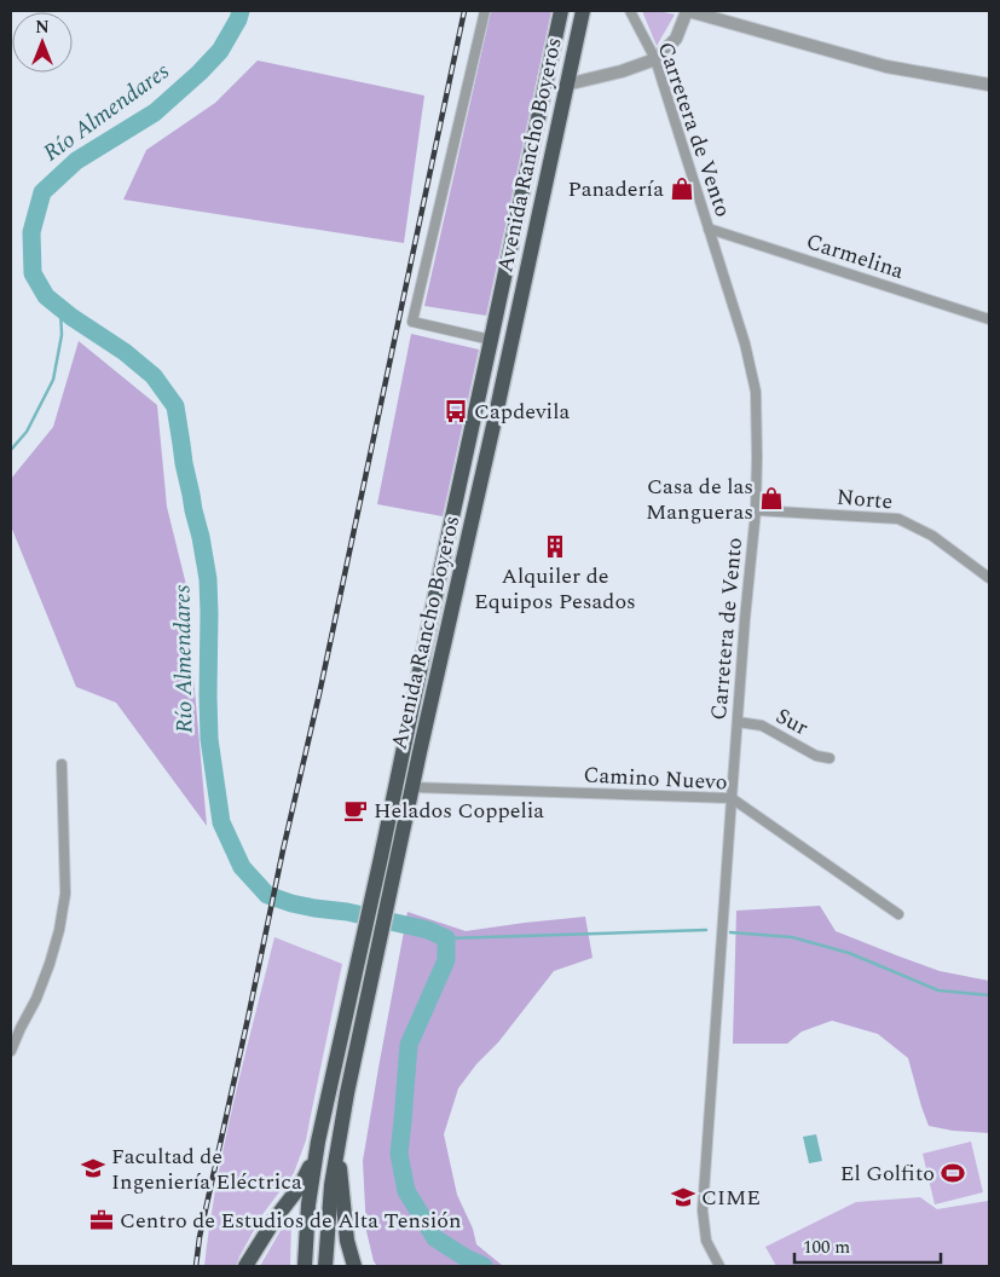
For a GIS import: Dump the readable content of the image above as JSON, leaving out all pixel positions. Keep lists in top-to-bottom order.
{
  "streets": {
    "highway": ["Avenida Rancho Boyeros"],
    "street": [
      "Carretera de Vento",
      "Carmelina",
      "Norte",
      "Sur",
      "Camino Nuevo"
    ]
  },
  "crossings": [
    ["Carretera de Vento", "Carmelina"],
    ["Carretera de Vento", "Norte"],
    ["Carretera de Vento", "Sur"],
    ["Carretera de Vento", "Camino Nuevo"],
    ["Avenida Rancho Boyeros", "Camino Nuevo"]
  ],
  "water": ["Río Almendares"],
  "places": {
    "shop": ["Panadería", "Casa de las Mangueras"],
    "bus stop": ["Capdevila"],
    "building": ["Alquiler de Equipos Pesados"],
    "cafe": ["Helados Coppelia"],
    "school or university": ["Facultad de Ingeniería Eléctrica", "CIME"],
    "sports": ["El Golfito"],
    "office": ["Centro de Estudios de Alta Tensión"]
  },
  "scale_bar": "100 m",
  "north": "top"
}
